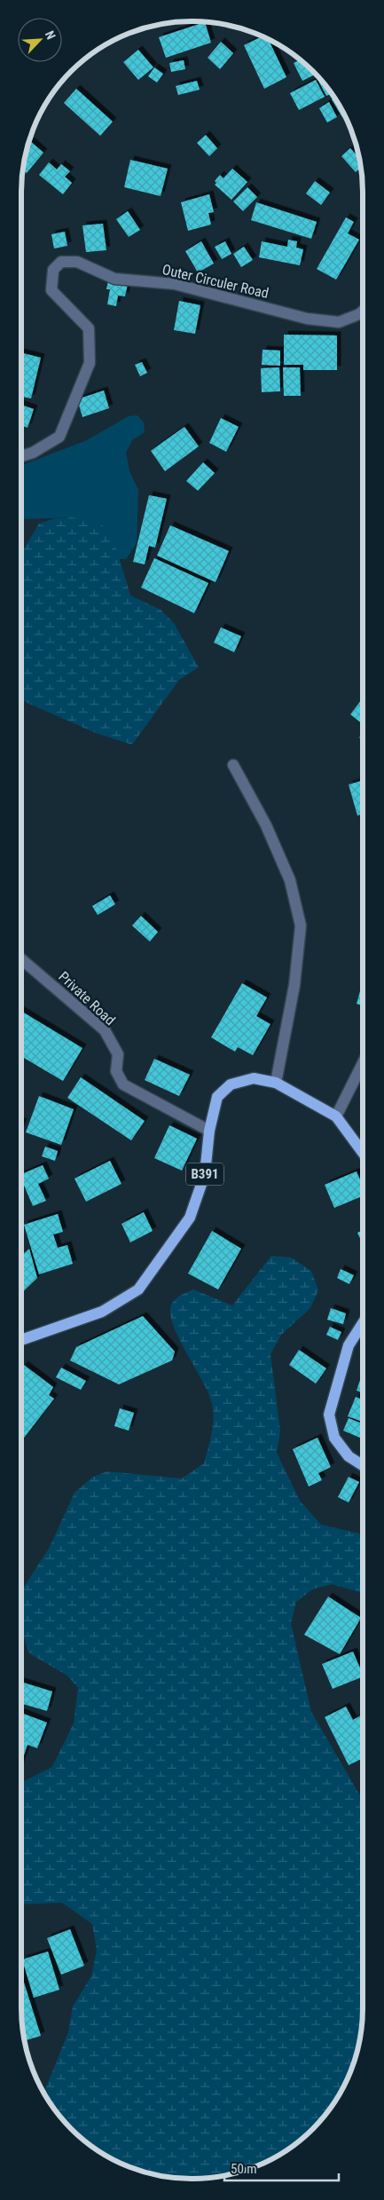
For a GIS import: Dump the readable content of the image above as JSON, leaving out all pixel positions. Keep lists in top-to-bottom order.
{
  "streets": {
    "main road": ["B391"],
    "street": ["Outer Circuler Road", "Private Road"]
  },
  "crossings": [
    ["Private Road", "B391"]
  ],
  "scale_bar": "50 m",
  "north": "top right"
}
